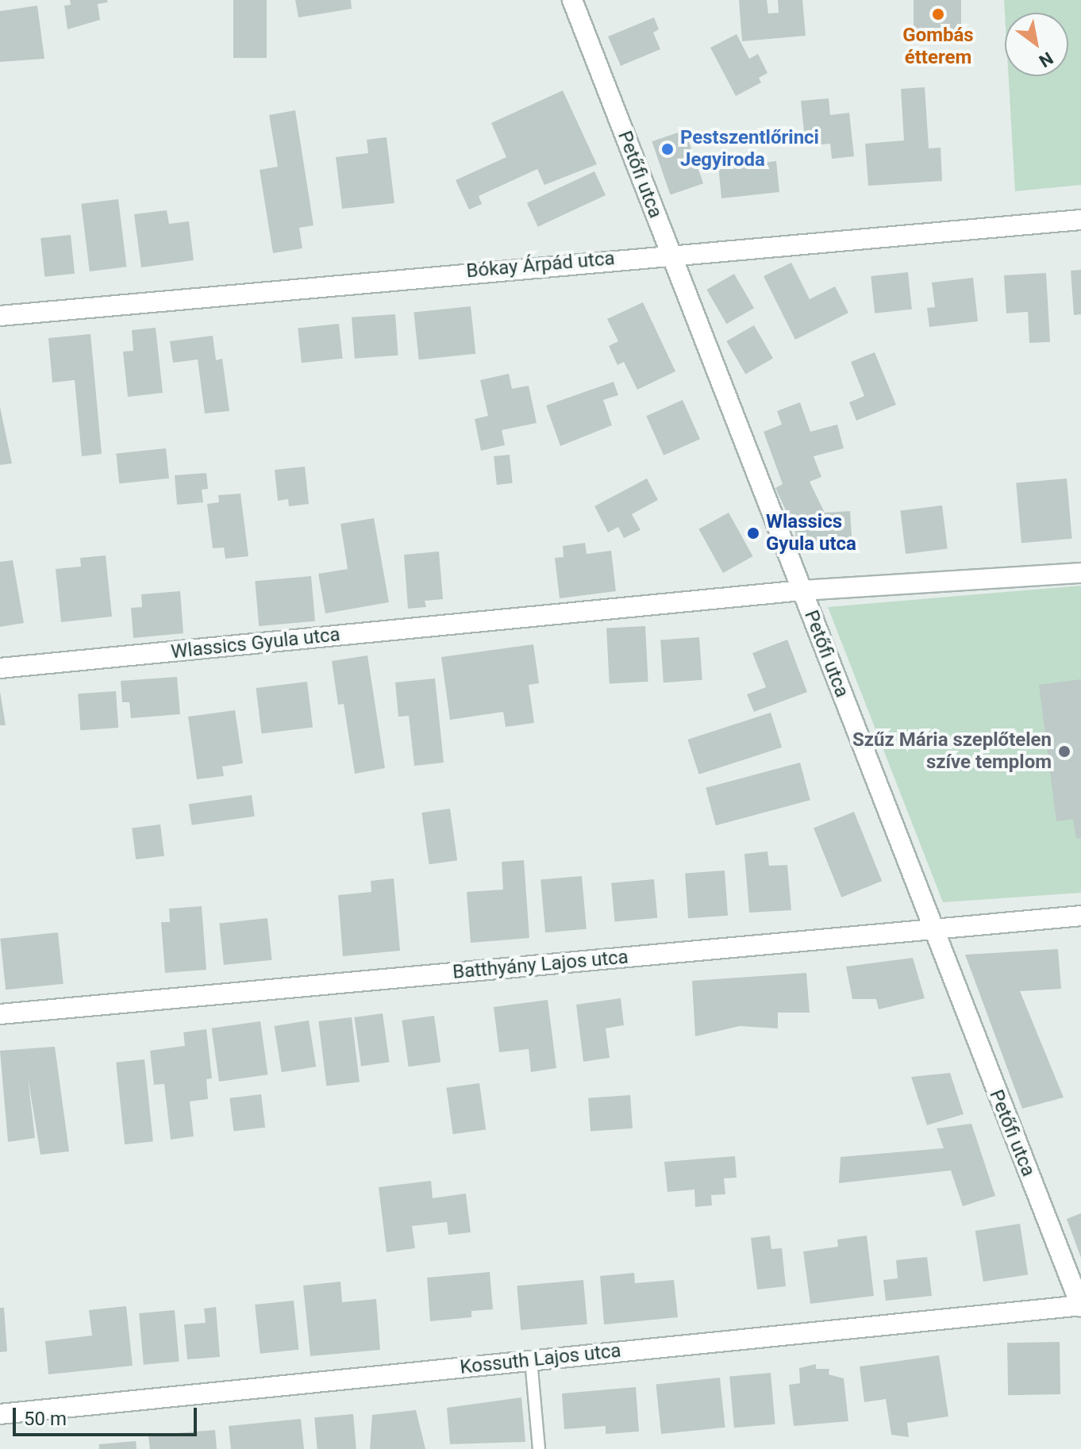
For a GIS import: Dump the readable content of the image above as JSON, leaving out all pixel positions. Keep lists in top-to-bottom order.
{
  "streets": {
    "street": [
      "Petőfi utca",
      "Bókay Árpád utca",
      "Wlassics Gyula utca",
      "Batthyány Lajos utca",
      "Kossuth Lajos utca"
    ]
  },
  "crossings": [
    ["Petőfi utca", "Bókay Árpád utca"],
    ["Petőfi utca", "Wlassics Gyula utca"],
    ["Petőfi utca", "Batthyány Lajos utca"],
    ["Petőfi utca", "Kossuth Lajos utca"]
  ],
  "places": [
    "Gombás étterem",
    "Pestszentlőrinci Jegyiroda",
    "Wlassics Gyula utca",
    "Szűz Mária szeplőtelen szíve templom"
  ],
  "scale_bar": "50 m",
  "north": "bottom right"
}
